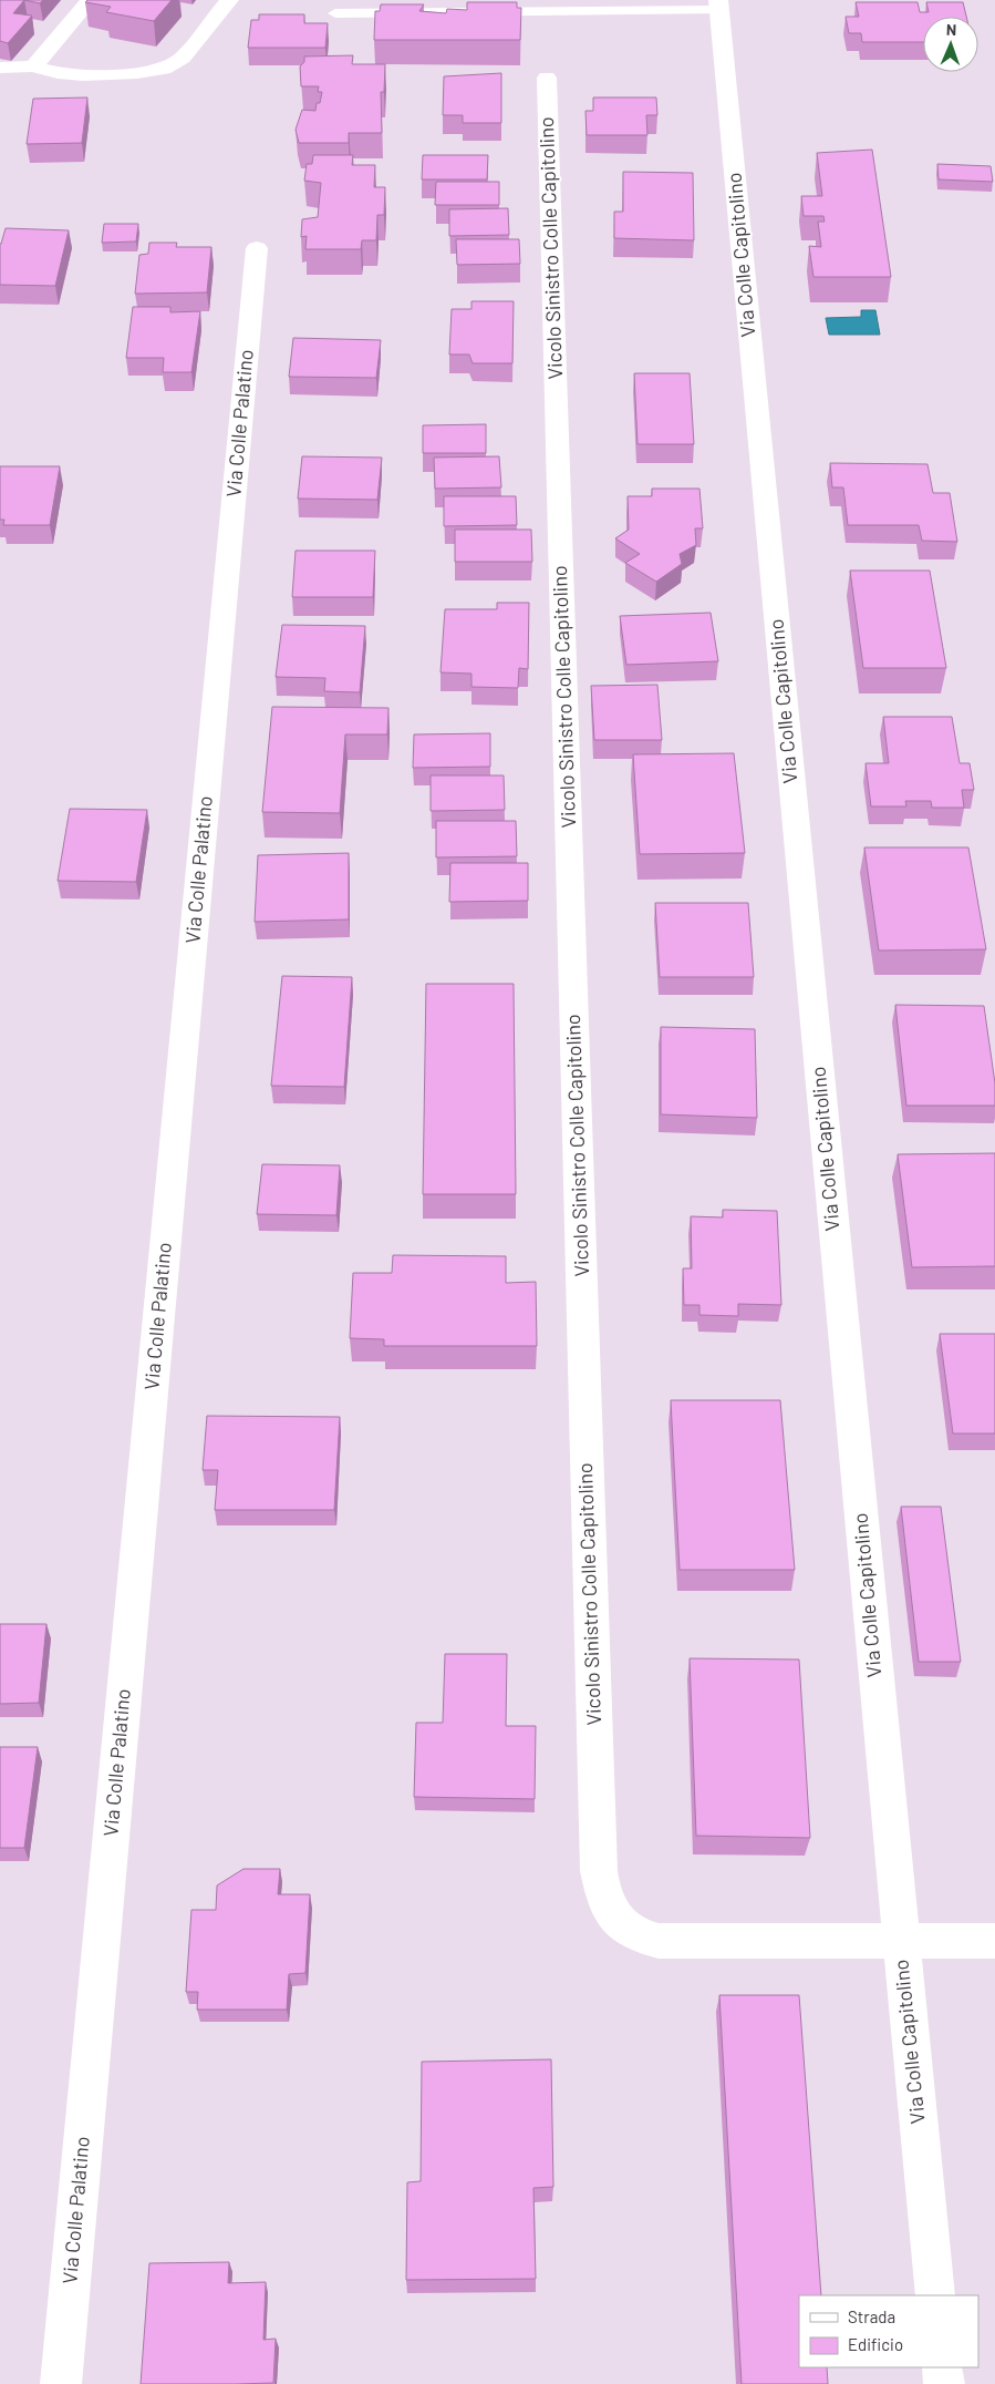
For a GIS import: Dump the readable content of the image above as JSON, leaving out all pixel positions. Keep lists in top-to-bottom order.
{
  "streets": {
    "street": ["Vicolo Sinistro Colle Capitolino", "Via Colle Capitolino", "Via Colle Palatino"]
  },
  "crossings": [
    ["Vicolo Sinistro Colle Capitolino", "Via Colle Capitolino"]
  ],
  "legend": ["Strada", "Edificio"],
  "north": "top"
}
